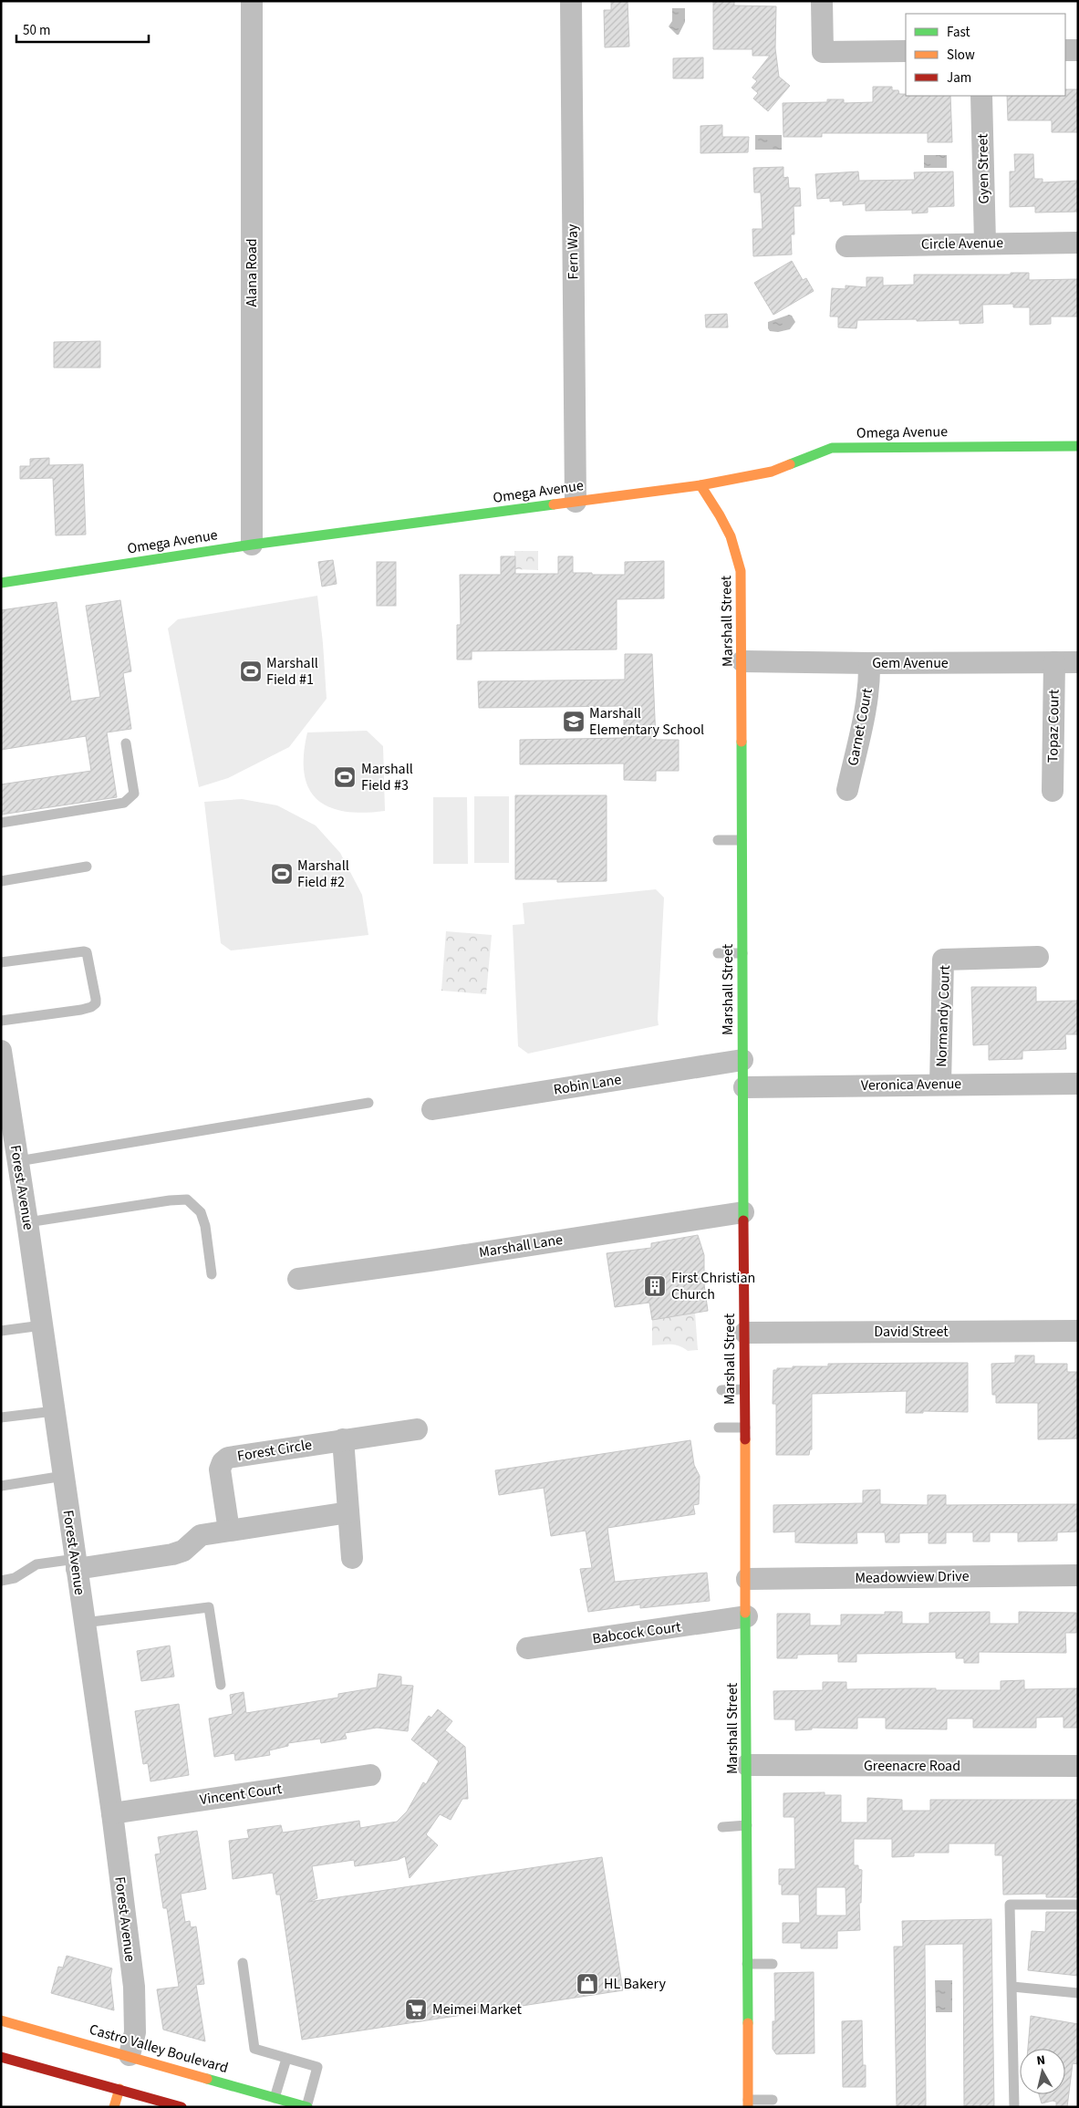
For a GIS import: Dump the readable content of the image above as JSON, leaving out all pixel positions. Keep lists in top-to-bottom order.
{
  "streets": {
    "street": [
      "Gyen Street",
      "Circle Avenue",
      "Fern Way",
      "Alana Road",
      "Omega Avenue",
      "Marshall Street",
      "Gem Avenue",
      "Topaz Court",
      "Garnet Court",
      "Normandy Court",
      "Robin Lane",
      "Veronica Avenue",
      "Forest Avenue",
      "Marshall Lane",
      "David Street",
      "Forest Circle",
      "Meadowview Drive",
      "Babcock Court",
      "Greenacre Road",
      "Vincent Court",
      "Castro Valley Boulevard"
    ]
  },
  "crossings": [
    ["Gyen Street", "Circle Avenue"],
    ["Fern Way", "Omega Avenue"],
    ["Alana Road", "Omega Avenue"],
    ["Omega Avenue", "Marshall Street"],
    ["Marshall Street", "Gem Avenue"],
    ["Marshall Street", "Robin Lane"],
    ["Marshall Street", "Veronica Avenue"],
    ["Marshall Street", "Marshall Lane"],
    ["Marshall Street", "David Street"],
    ["Marshall Street", "Meadowview Drive"],
    ["Marshall Street", "Babcock Court"],
    ["Marshall Street", "Greenacre Road"],
    ["Gem Avenue", "Topaz Court"],
    ["Gem Avenue", "Garnet Court"],
    ["Normandy Court", "Veronica Avenue"],
    ["Forest Avenue", "Vincent Court"],
    ["Forest Avenue", "Castro Valley Boulevard"]
  ],
  "places": {
    "sports": ["Marshall Field #1", "Marshall Field #3", "Marshall Field #2"],
    "school or university": ["Marshall Elementary School"],
    "building": ["First Christian Church"],
    "shop": ["HL Bakery"],
    "supermarket": ["Meimei Market"]
  },
  "legend": ["Fast", "Slow", "Jam"],
  "scale_bar": "50 m",
  "north": "top"
}
